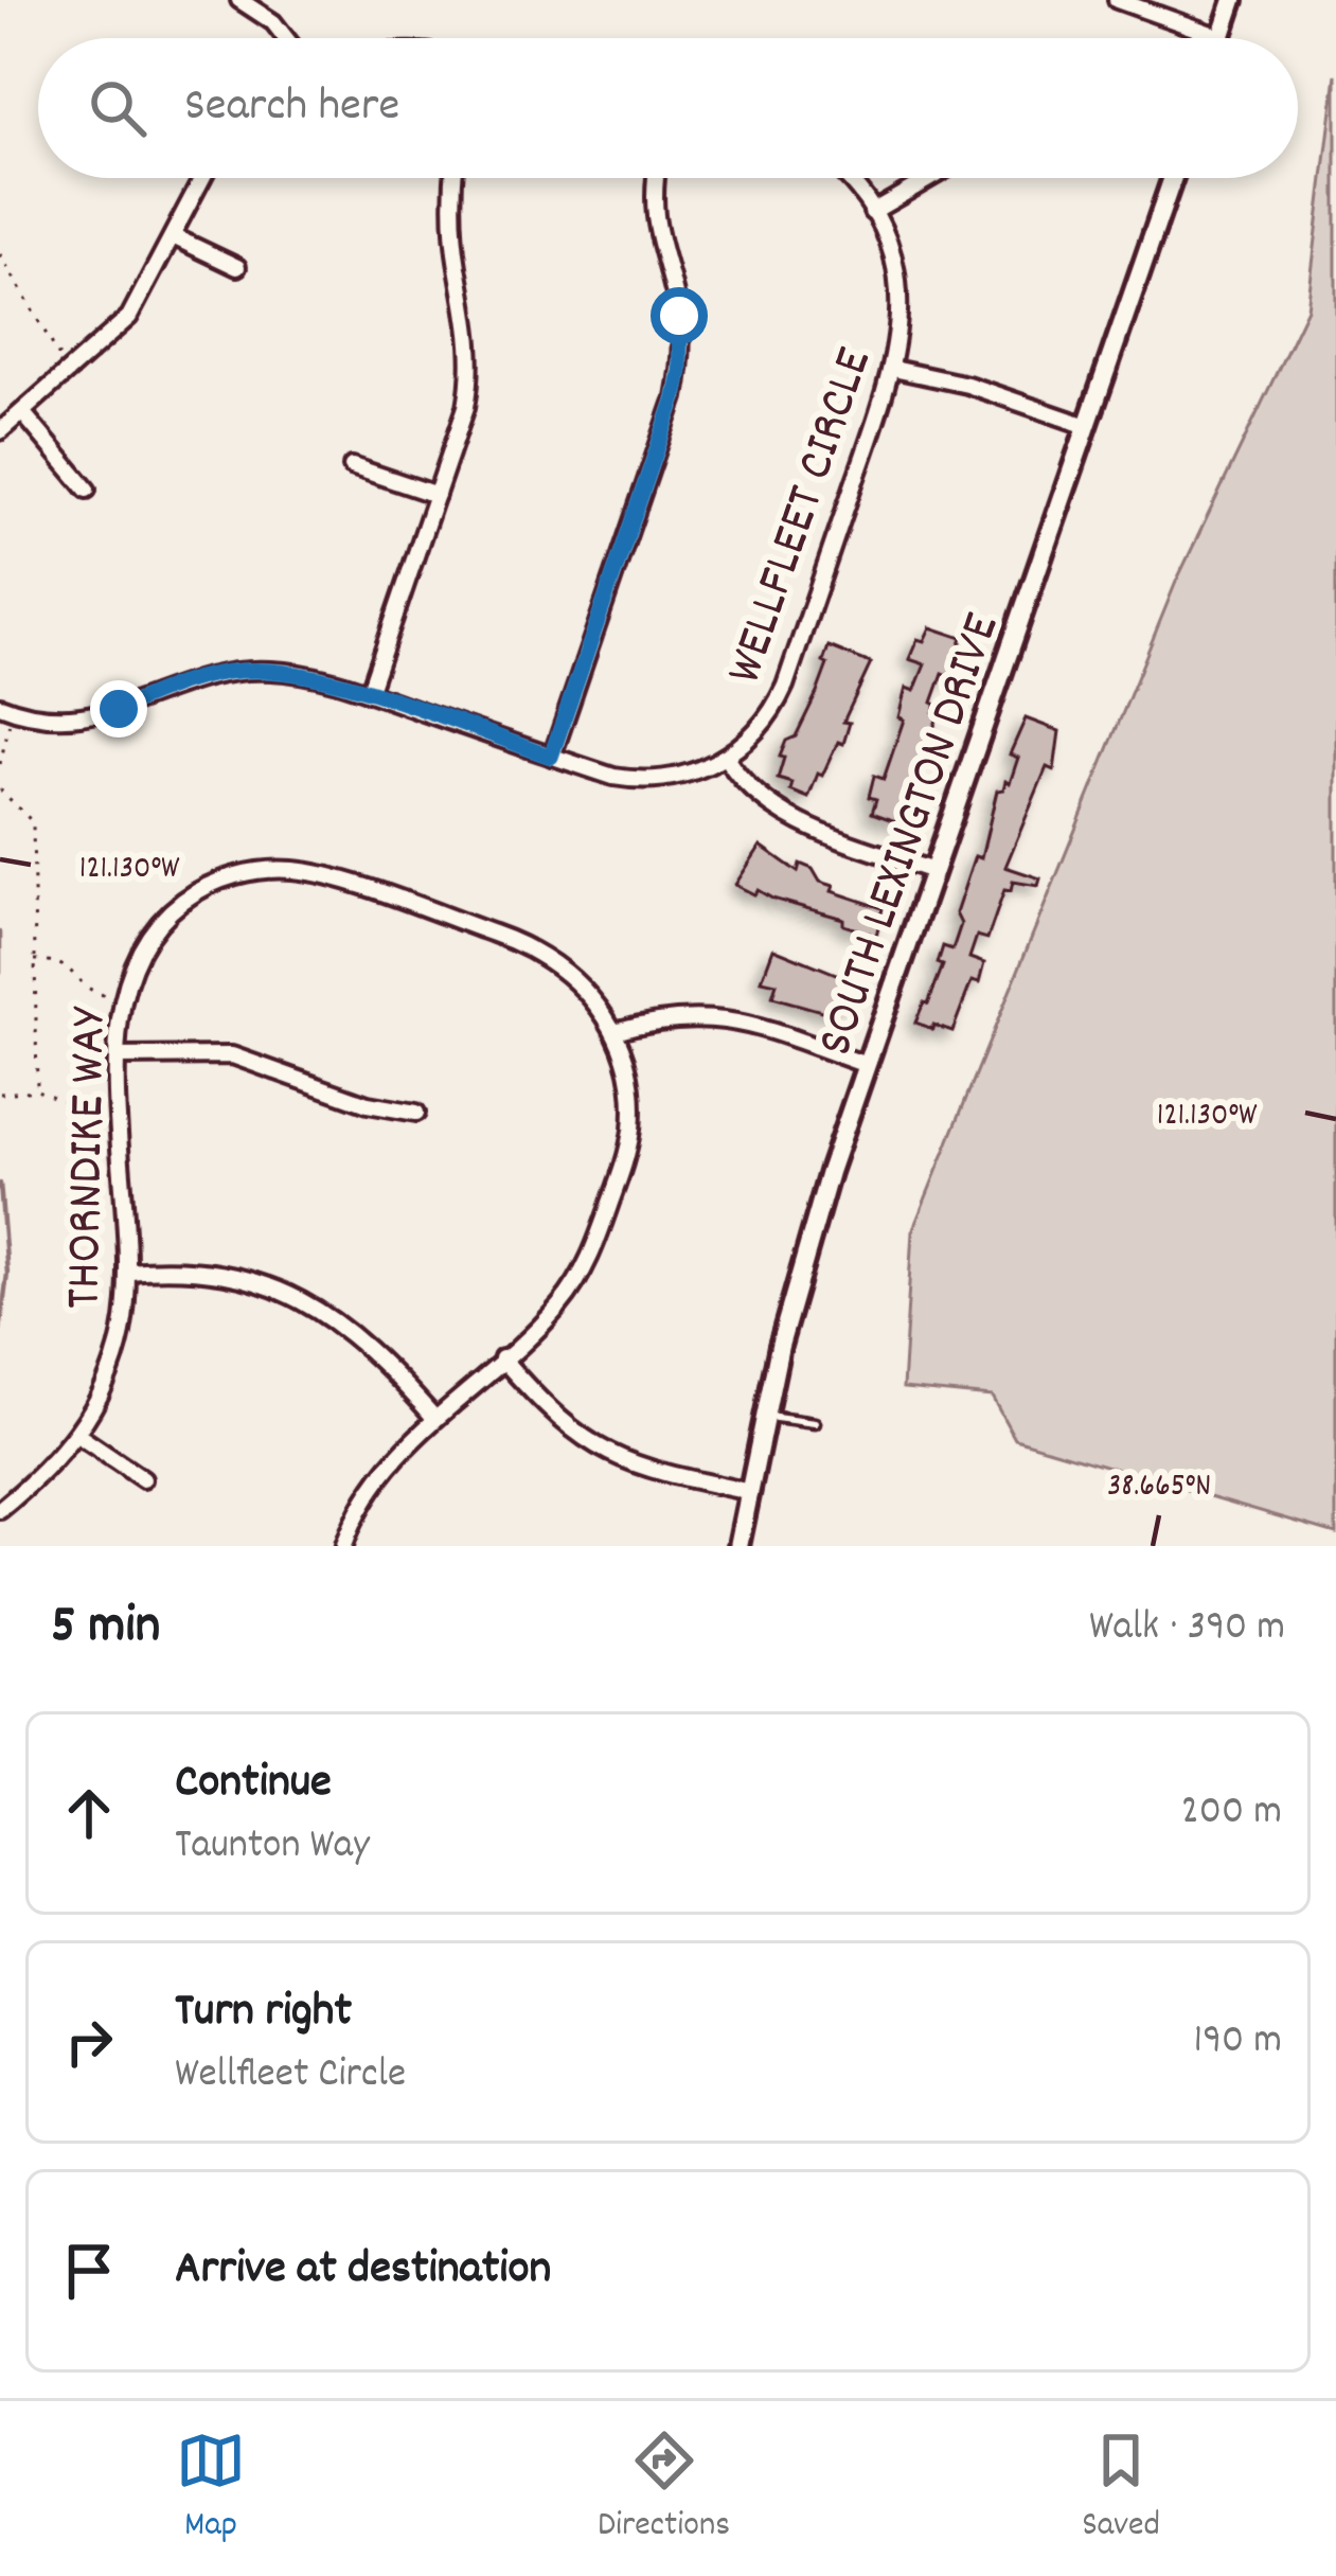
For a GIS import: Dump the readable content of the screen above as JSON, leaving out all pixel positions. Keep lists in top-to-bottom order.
{
  "streets": {
    "street": ["WELLFLEET CIRCLE", "SOUTH LEXINGTON DRIVE", "THORNDIKE WAY"]
  },
  "page": {
    "search": "Search here",
    "heading": ["5 min", "Walk · 390 m"],
    "list": [
      ["Continue", "Taunton Way", "200 m"],
      ["Turn right", "Wellfleet Circle", "190 m"],
      "Arrive at destination"
    ],
    "nav": ["Map", "Directions", "Saved"]
  },
  "coordinates": ["121.130°W", "38.665°N"]
}
